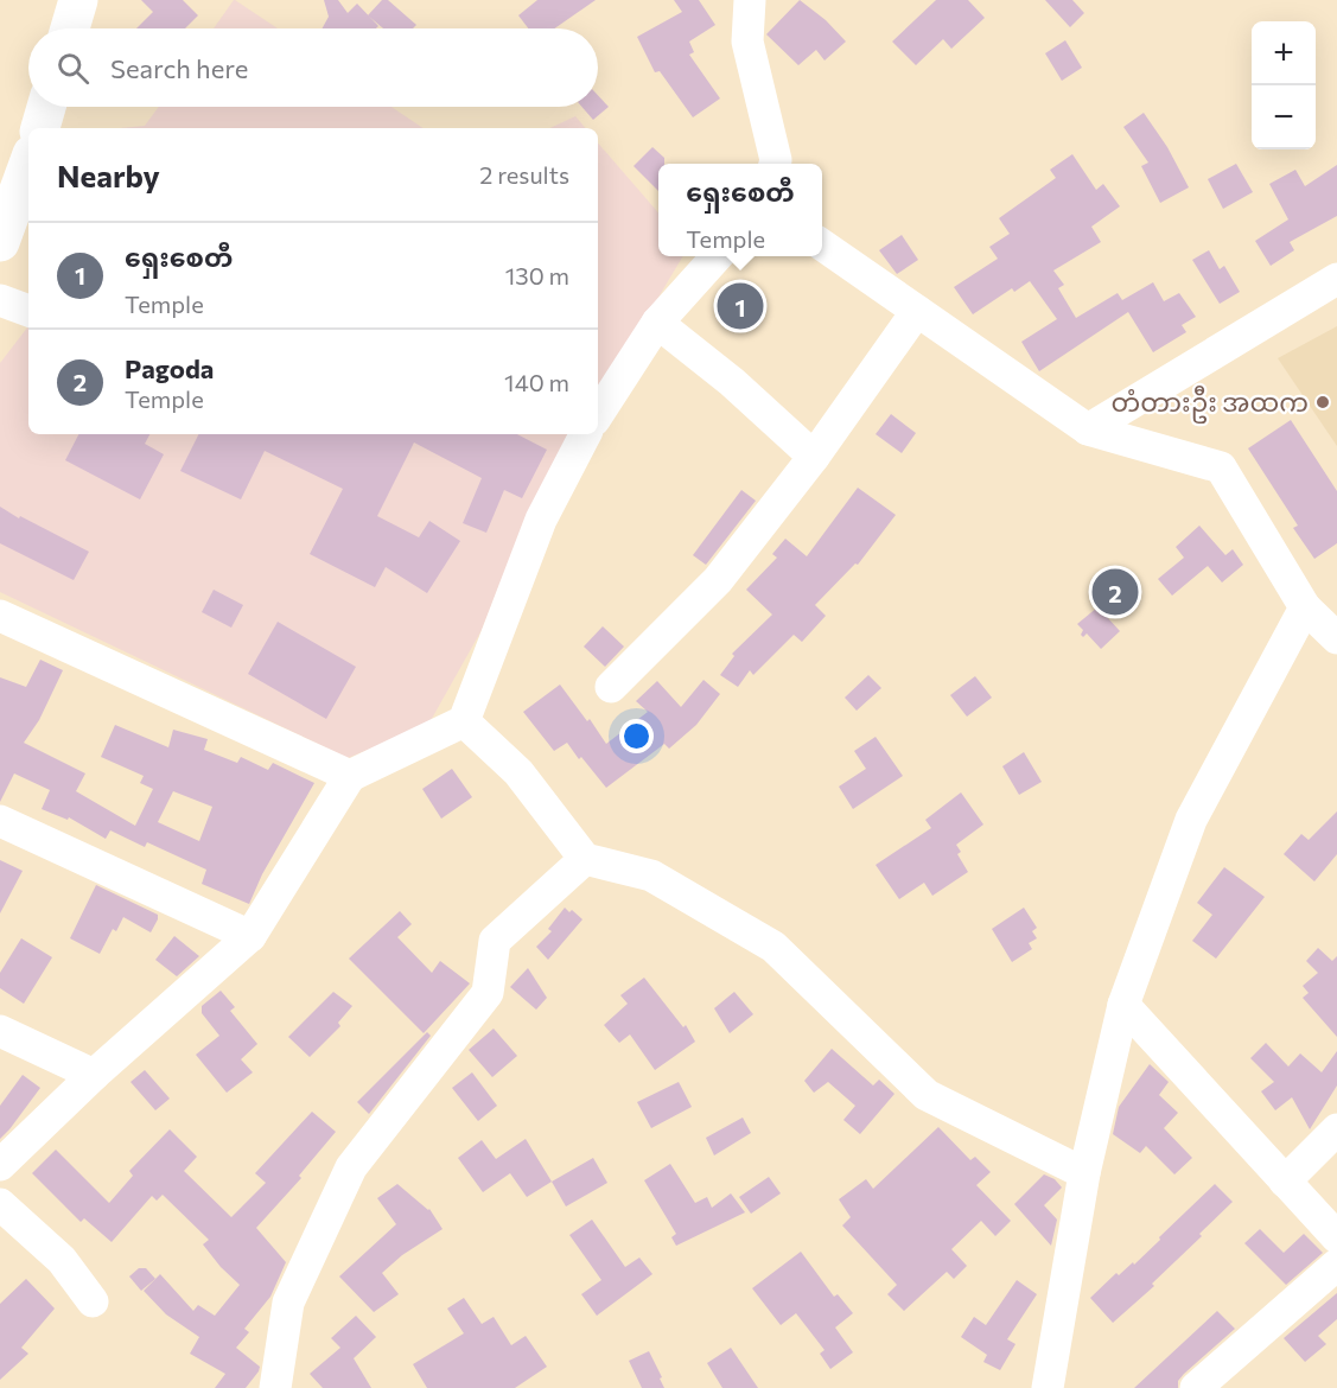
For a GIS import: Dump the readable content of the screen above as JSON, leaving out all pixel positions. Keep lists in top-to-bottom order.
{
  "places": ["တံတားဦး အထက"],
  "page": {
    "map_buttons": ["+", "−"],
    "search": "Search here",
    "heading": ["Nearby", "2 results"],
    "popup": ["ရှေးစေတီ", "Temple"],
    "list": [
      {
        "mark": "1",
        "name": "ရှေးစေတီ",
        "note": "Temple",
        "value": "130 m"
      },
      {
        "mark": "2",
        "name": "Pagoda",
        "note": "Temple",
        "value": "140 m"
      }
    ],
    "pins": ["1", "2"]
  }
}
